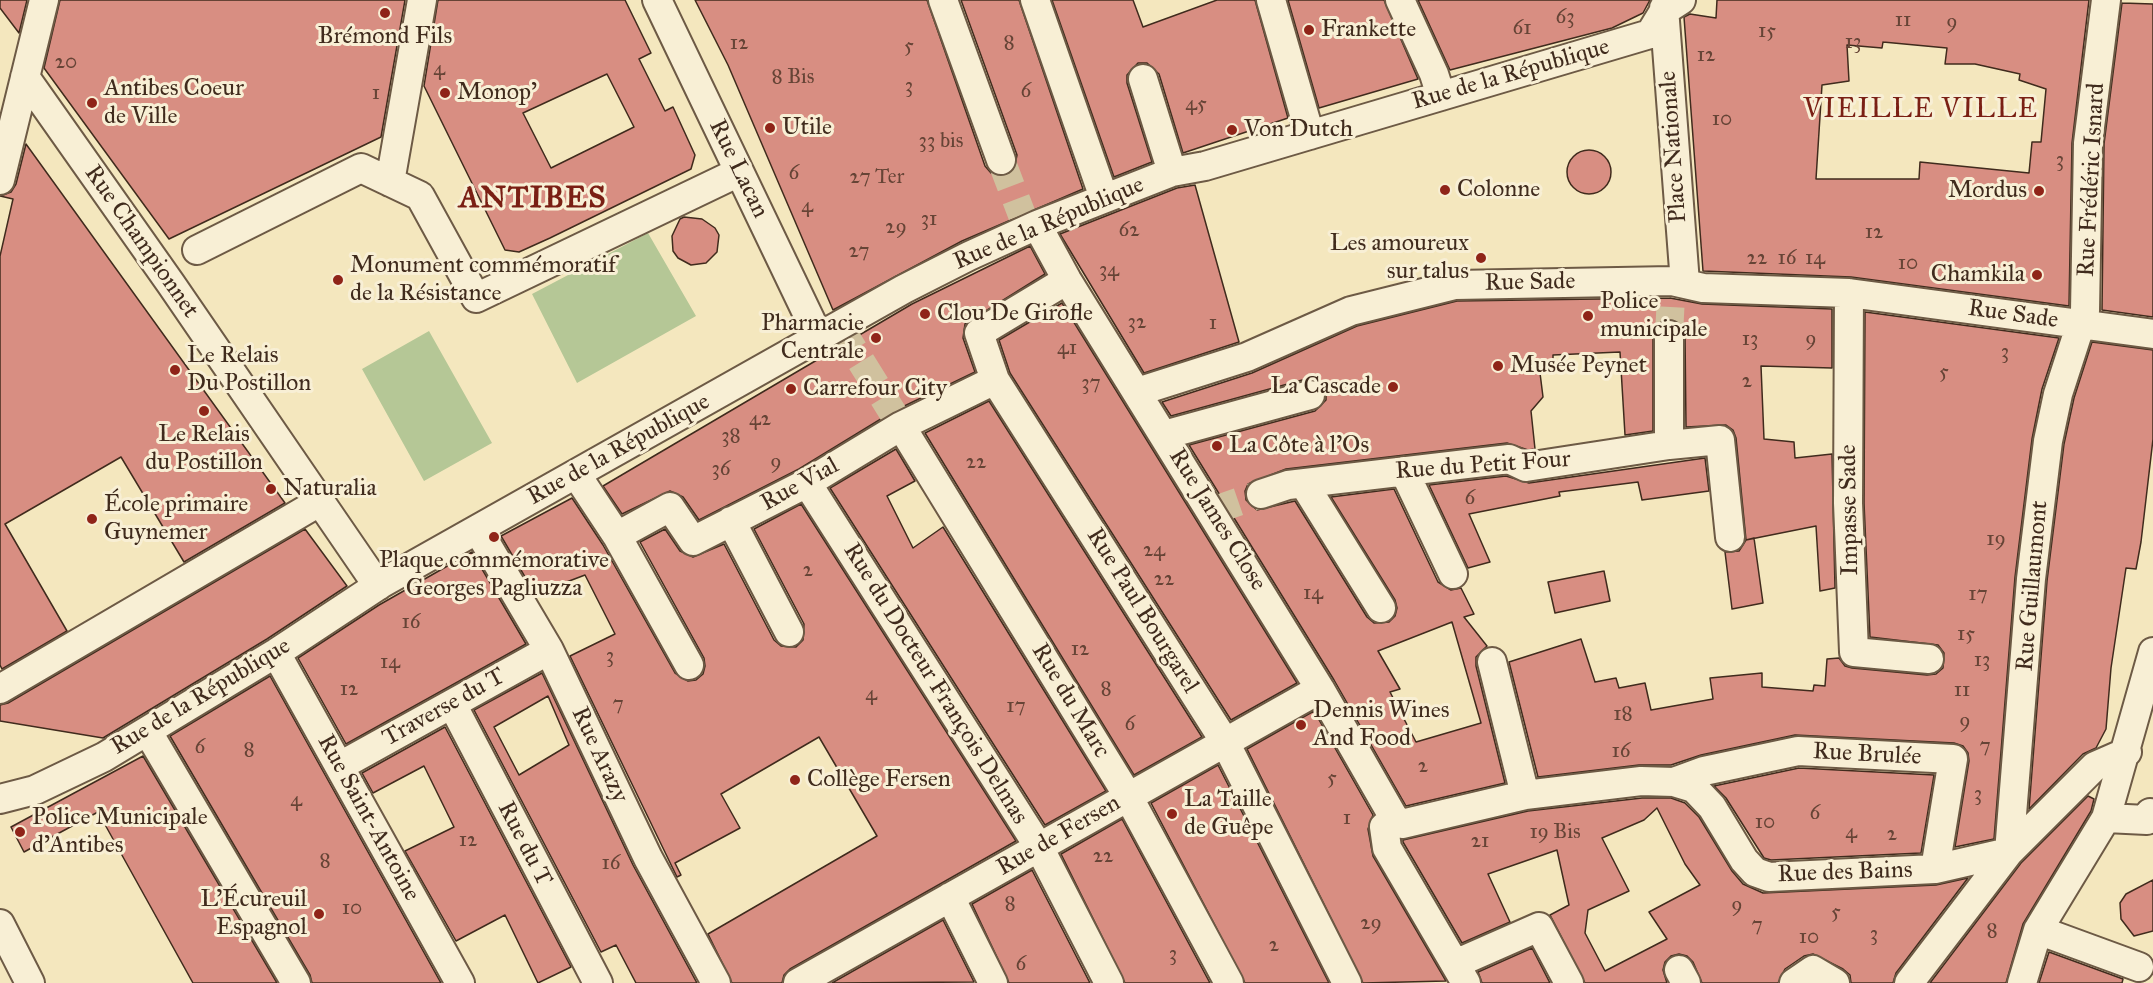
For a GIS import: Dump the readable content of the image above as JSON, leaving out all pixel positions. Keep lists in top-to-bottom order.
{
  "streets": {
    "street": [
      "Rue de la République",
      "Place Nationale",
      "Rue Lacan",
      "Rue Frédéric Isnard",
      "Rue Championnet",
      "Rue Sade",
      "Rue du Petit Four",
      "Rue Vial",
      "Impasse Sade",
      "Rue James Close",
      "Rue Guillaumont",
      "Rue Paul Bourgarel",
      "Rue du Docteur François Delmas",
      "Rue du Marc",
      "Traverse du T",
      "Rue Arazy",
      "Rue Brulée",
      "Rue Saint-Antoine",
      "Rue de Fersen",
      "Rue du T",
      "Rue des Bains"
    ]
  },
  "crossings": [
    ["Rue de la République", "Place Nationale"],
    ["Rue de la République", "Rue Lacan"],
    ["Rue de la République", "Rue Championnet"],
    ["Rue de la République", "Rue James Close"],
    ["Rue de la République", "Rue Arazy"],
    ["Rue de la République", "Rue Saint-Antoine"],
    ["Place Nationale", "Rue Sade"],
    ["Rue Frédéric Isnard", "Rue Sade"],
    ["Rue Frédéric Isnard", "Rue Guillaumont"],
    ["Rue Sade", "Impasse Sade"],
    ["Rue Sade", "Rue James Close"],
    ["Rue Sade", "Rue Guillaumont"],
    ["Rue Vial", "Rue Paul Bourgarel"],
    ["Rue Vial", "Rue du Docteur François Delmas"],
    ["Rue Vial", "Rue du Marc"],
    ["Rue James Close", "Rue Paul Bourgarel"],
    ["Rue James Close", "Rue de Fersen"],
    ["Rue James Close", "Rue des Bains"],
    ["Rue Guillaumont", "Rue des Bains"],
    ["Rue Paul Bourgarel", "Rue de Fersen"],
    ["Rue du Docteur François Delmas", "Rue de Fersen"],
    ["Rue du Marc", "Rue de Fersen"],
    ["Traverse du T", "Rue Arazy"],
    ["Traverse du T", "Rue Saint-Antoine"],
    ["Traverse du T", "Rue du T"],
    ["Rue Brulée", "Rue des Bains"]
  ],
  "districts": ["VIEILLE VILLE", "ANTIBES"],
  "places": [
    "Brémond Fils",
    "Frankette",
    "Monop'",
    "Antibes Coeur de Ville",
    "Utile",
    "Von Dutch",
    "Colonne",
    "Mordus",
    "Les amoureux sur talus",
    "Chamkila",
    "Monument commémoratif de la Résistance",
    "Clou De Girofle",
    "Police municipale",
    "Pharmacie Centrale",
    "Musée Peynet",
    "Le Relais Du Postillon",
    "La Cascade",
    "Carrefour City",
    "Le Relais du Postillon",
    "La Côte à l'Os",
    "Naturalia",
    "École primaire Guynemer",
    "Plaque commémorative Georges Pagliuzza",
    "Dennis Wines And Food",
    "Collège Fersen",
    "La Taille de Guêpe",
    "Police Municipale d'Antibes",
    "L'Écureuil Espagnol"
  ],
  "house_numbers": [
    "63",
    "11",
    "9",
    "61",
    "15",
    "13",
    "12",
    "8",
    "5",
    "12",
    "20",
    "4",
    "8 Bis",
    "3",
    "6",
    "1",
    "45",
    "10",
    "33 bis",
    "3",
    "6",
    "27 Ter",
    "4",
    "31",
    "29",
    "62",
    "12",
    "27",
    "22",
    "16",
    "14",
    "10",
    "34",
    "32",
    "1",
    "13",
    "9",
    "41",
    "3",
    "5",
    "2",
    "37",
    "42",
    "38",
    "9",
    "22",
    "36",
    "6",
    "19",
    "24",
    "2",
    "22",
    "14",
    "17",
    "16",
    "15",
    "12",
    "3",
    "13",
    "14",
    "12",
    "8",
    "11",
    "4",
    "7",
    "17",
    "18",
    "9",
    "6",
    "7",
    "6",
    "8",
    "16",
    "2",
    "5",
    "3",
    "4",
    "6",
    "1",
    "10",
    "19 Bis",
    "4",
    "2",
    "12",
    "21",
    "22",
    "8",
    "16",
    "8",
    "9",
    "10",
    "5",
    "29",
    "7",
    "8",
    "3",
    "10",
    "2",
    "3",
    "6"
  ]
}
